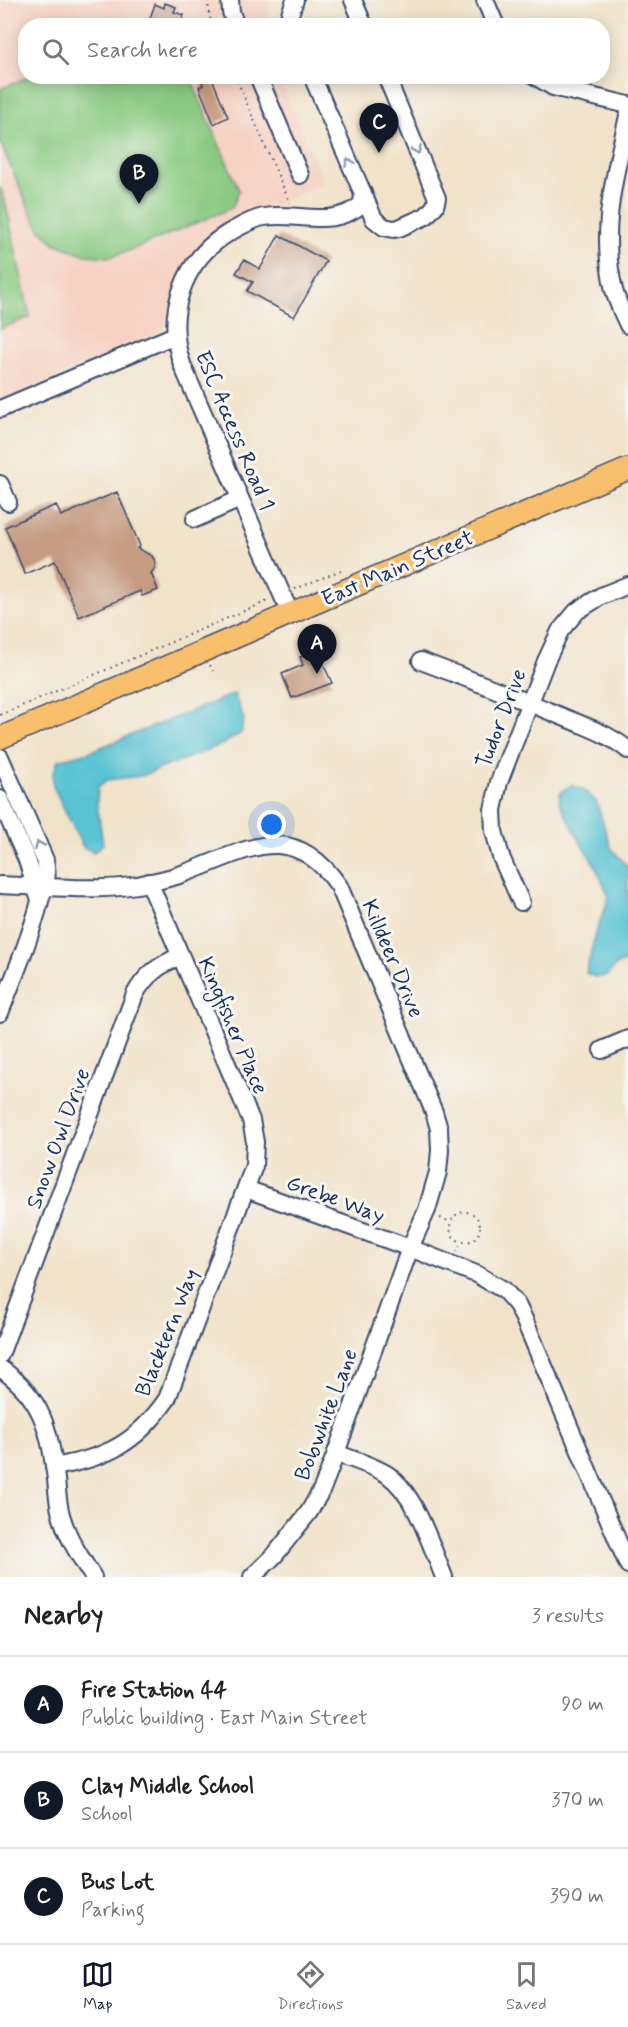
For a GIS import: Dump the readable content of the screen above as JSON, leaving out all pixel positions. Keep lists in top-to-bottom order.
{
  "streets": {
    "main road": ["East Main Street"],
    "street": [
      "ESC Access Road 1",
      "Tudor Drive",
      "Killdeer Drive",
      "Kingfisher Place",
      "Snow Owl Drive",
      "Grebe Way",
      "Blacktern Way",
      "Bobwhite Lane"
    ]
  },
  "crossings": [
    ["ESC Access Road 1", "East Main Street"],
    ["Killdeer Drive", "Kingfisher Place"],
    ["Killdeer Drive", "Grebe Way"],
    ["Killdeer Drive", "Bobwhite Lane"],
    ["Kingfisher Place", "Snow Owl Drive"],
    ["Kingfisher Place", "Grebe Way"],
    ["Kingfisher Place", "Blacktern Way"],
    ["Grebe Way", "Blacktern Way"],
    ["Grebe Way", "Bobwhite Lane"]
  ],
  "page": {
    "search": "Search here",
    "pins": ["C", "B", "A"],
    "heading": ["Nearby", "3 results"],
    "list": [
      {
        "mark": "A",
        "name": "Fire Station 44",
        "note": "Public building · East Main Street",
        "value": "90 m"
      },
      {
        "mark": "B",
        "name": "Clay Middle School",
        "note": "School",
        "value": "370 m"
      },
      {
        "mark": "C",
        "name": "Bus Lot",
        "note": "Parking",
        "value": "390 m"
      }
    ],
    "nav": ["Map", "Directions", "Saved"]
  }
}
